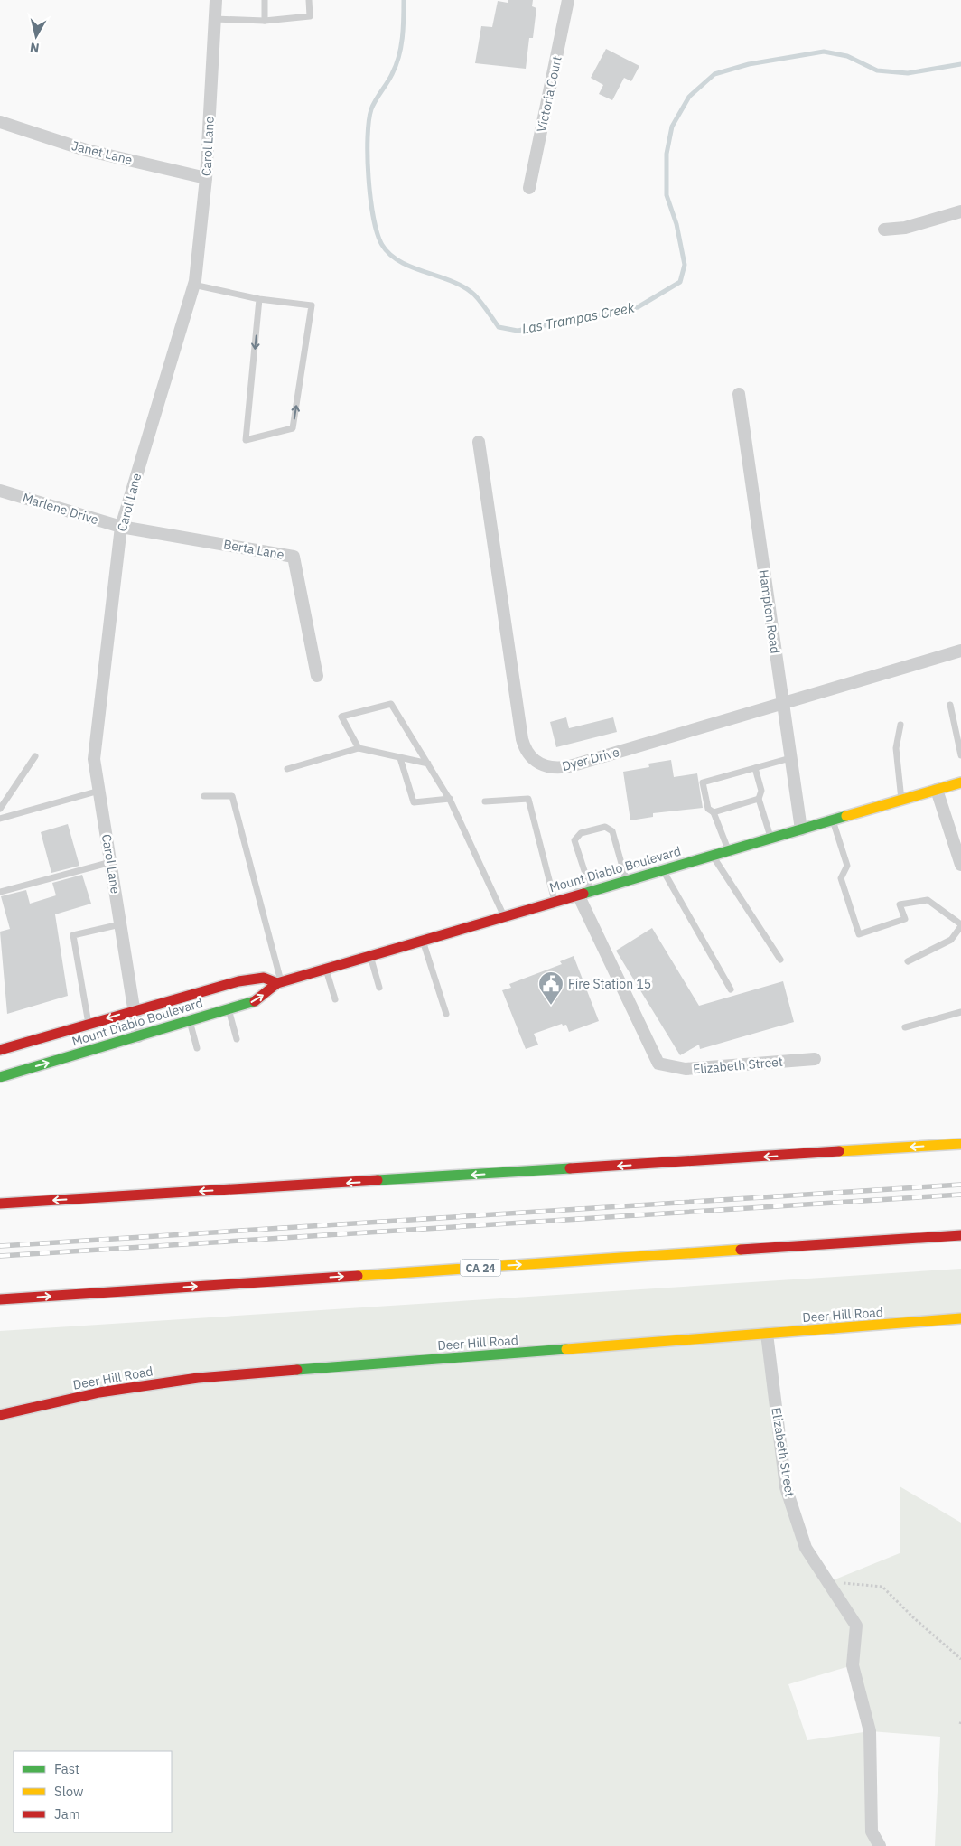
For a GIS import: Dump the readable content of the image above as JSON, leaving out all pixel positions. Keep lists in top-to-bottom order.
{
  "streets": {
    "main road": ["Mount Diablo Boulevard", "CA 24", "Deer Hill Road"],
    "street": [
      "Victoria Court",
      "Carol Lane",
      "Janet Lane",
      "Marlene Drive",
      "Berta Lane",
      "Hampton Road",
      "Dyer Drive",
      "Elizabeth Street"
    ]
  },
  "crossings": [
    ["Carol Lane", "Janet Lane"],
    ["Carol Lane", "Marlene Drive"],
    ["Carol Lane", "Berta Lane"],
    ["Carol Lane", "Mount Diablo Boulevard"],
    ["Marlene Drive", "Berta Lane"],
    ["Hampton Road", "Dyer Drive"],
    ["Hampton Road", "Mount Diablo Boulevard"],
    ["Mount Diablo Boulevard", "Elizabeth Street"],
    ["Elizabeth Street", "Deer Hill Road"]
  ],
  "water": ["Las Trampas Creek"],
  "places": {
    "public building": ["Fire Station 15"]
  },
  "legend": ["Fast", "Slow", "Jam"],
  "north": "bottom"
}
